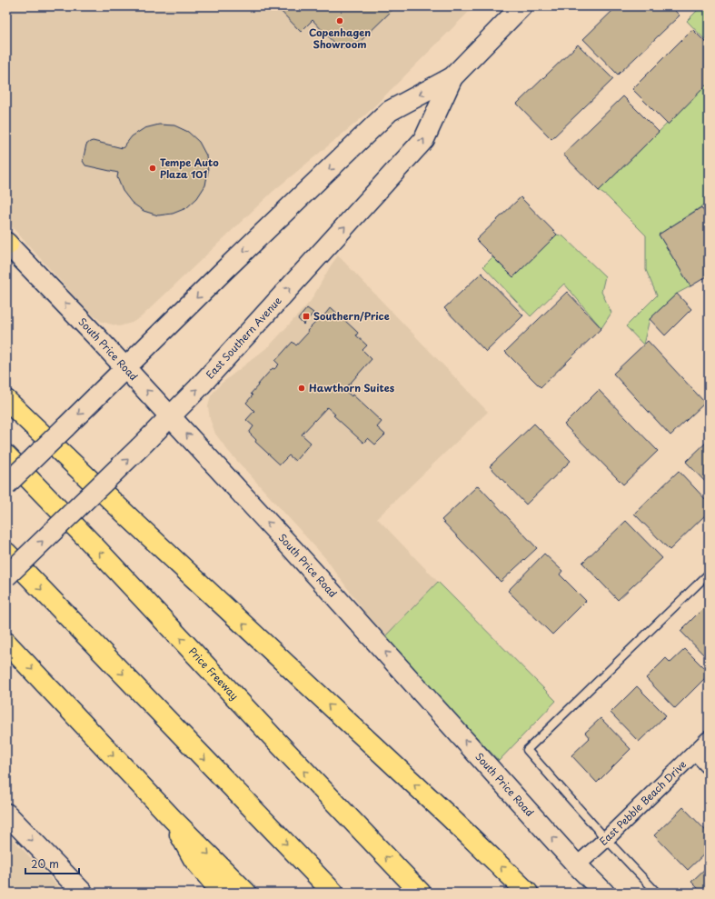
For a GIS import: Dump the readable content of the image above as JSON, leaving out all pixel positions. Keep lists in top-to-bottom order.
{
  "streets": {
    "highway": ["Price Freeway"],
    "main road": ["East Southern Avenue", "South Price Road"],
    "street": ["East Pebble Beach Drive"]
  },
  "crossings": [
    ["East Southern Avenue", "South Price Road"],
    ["South Price Road", "East Pebble Beach Drive"]
  ],
  "one_way": ["South Price Road"],
  "places": {
    "other": ["Copenhagen Showroom", "Tempe Auto Plaza 101", "Hawthorn Suites"],
    "transit": ["Southern/Price"]
  },
  "scale_bar": "20 m"
}
